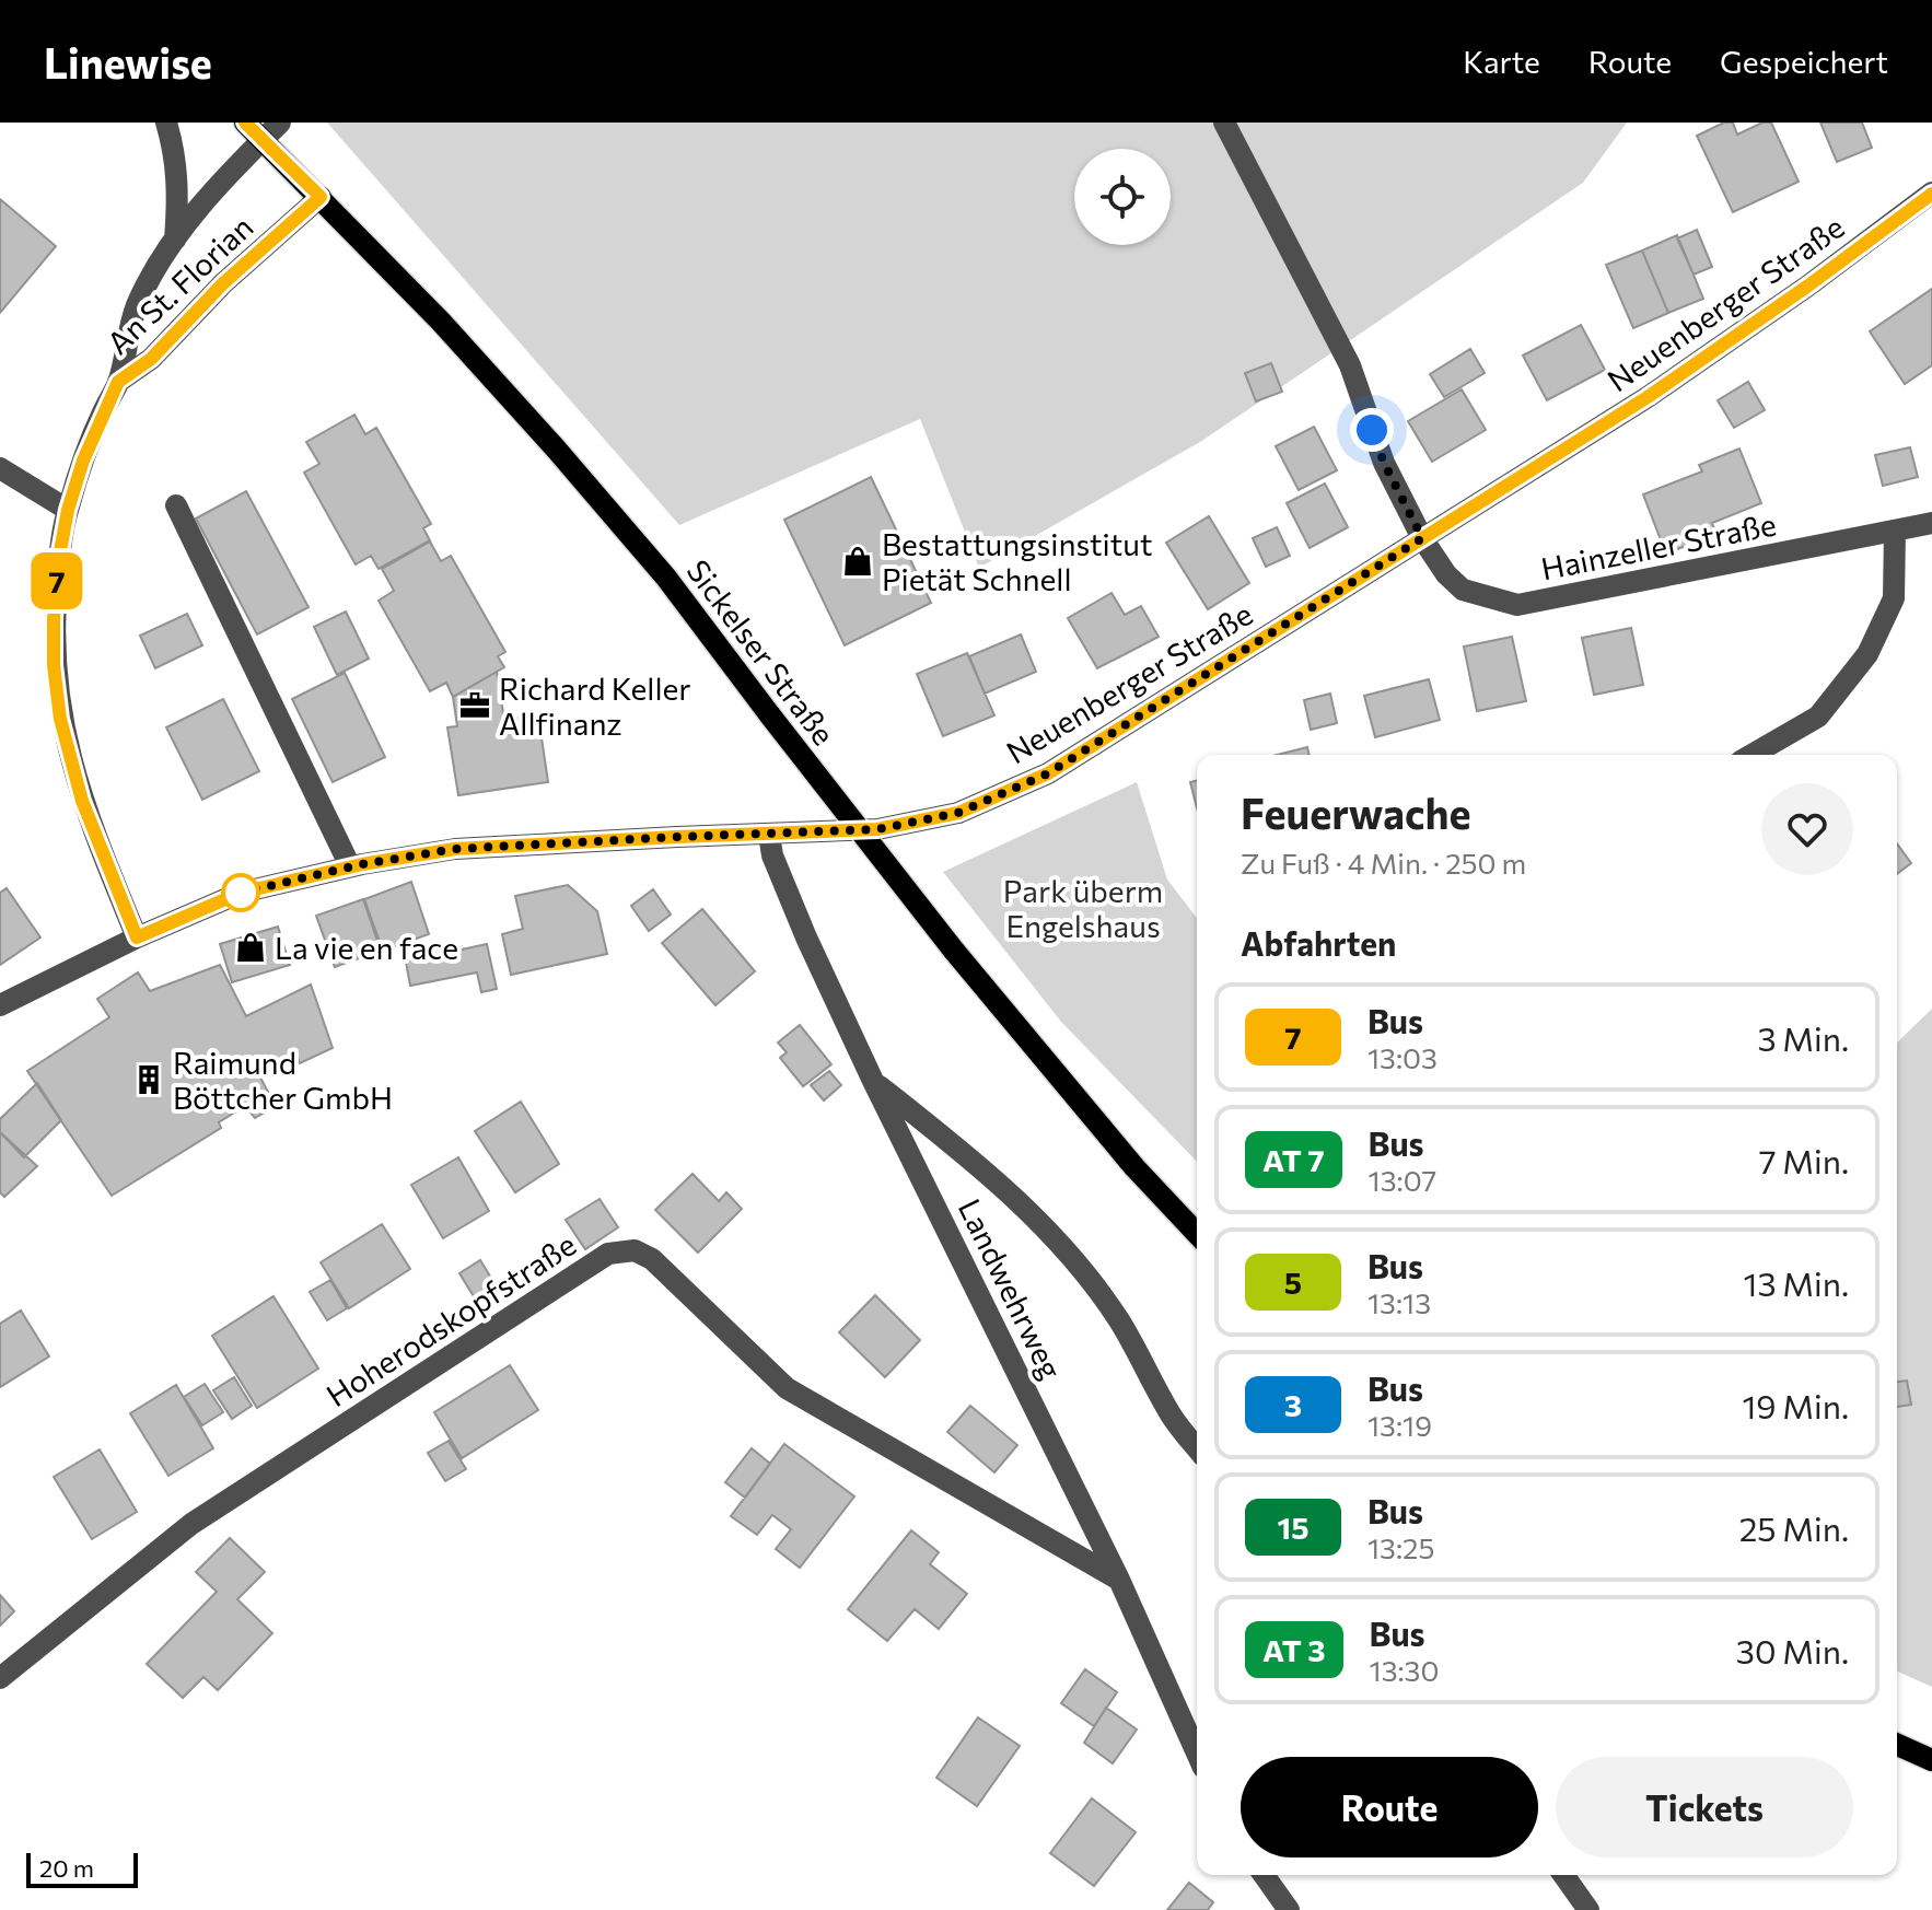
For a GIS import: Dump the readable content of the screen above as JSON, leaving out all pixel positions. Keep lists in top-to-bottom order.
{
  "streets": {
    "main road": ["Sickelser Straße"],
    "street": [
      "An St. Florian",
      "Neuenberger Straße",
      "Hainzeller Straße",
      "Landwehrweg",
      "Hoherodskopfstraße"
    ]
  },
  "crossings": [
    ["An St. Florian", "Neuenberger Straße"],
    ["An St. Florian", "Sickelser Straße"],
    ["Neuenberger Straße", "Hainzeller Straße"],
    ["Neuenberger Straße", "Landwehrweg"],
    ["Landwehrweg", "Hoherodskopfstraße"]
  ],
  "parks": ["Park überm Engelshaus"],
  "places": {
    "shop": ["Bestattungsinstitut Pietät Schnell", "La vie en face"],
    "office": ["Richard Keller Allfinanz"],
    "building": ["Raimund Böttcher GmbH"]
  },
  "lines": ["bus line 7"],
  "scale_bar": "20 m",
  "page": {
    "header": "Linewise",
    "nav": ["Karte", "Route", "Gespeichert"],
    "on_map": "7",
    "heading": [
      ["Feuerwache", "Zu Fuß · 4 Min. · 250 m"],
      "Abfahrten"
    ],
    "list": [
      {
        "mark": "7",
        "name": "Bus",
        "note": "13:03",
        "value": "3 Min."
      },
      {
        "mark": "AT 7",
        "name": "Bus",
        "note": "13:07",
        "value": "7 Min."
      },
      {
        "mark": "5",
        "name": "Bus",
        "note": "13:13",
        "value": "13 Min."
      },
      {
        "mark": "3",
        "name": "Bus",
        "note": "13:19",
        "value": "19 Min."
      },
      {
        "mark": "15",
        "name": "Bus",
        "note": "13:25",
        "value": "25 Min."
      },
      {
        "mark": "AT 3",
        "name": "Bus",
        "note": "13:30",
        "value": "30 Min."
      }
    ],
    "buttons": ["Route", "Tickets"],
    "scale": "20 m"
  }
}
